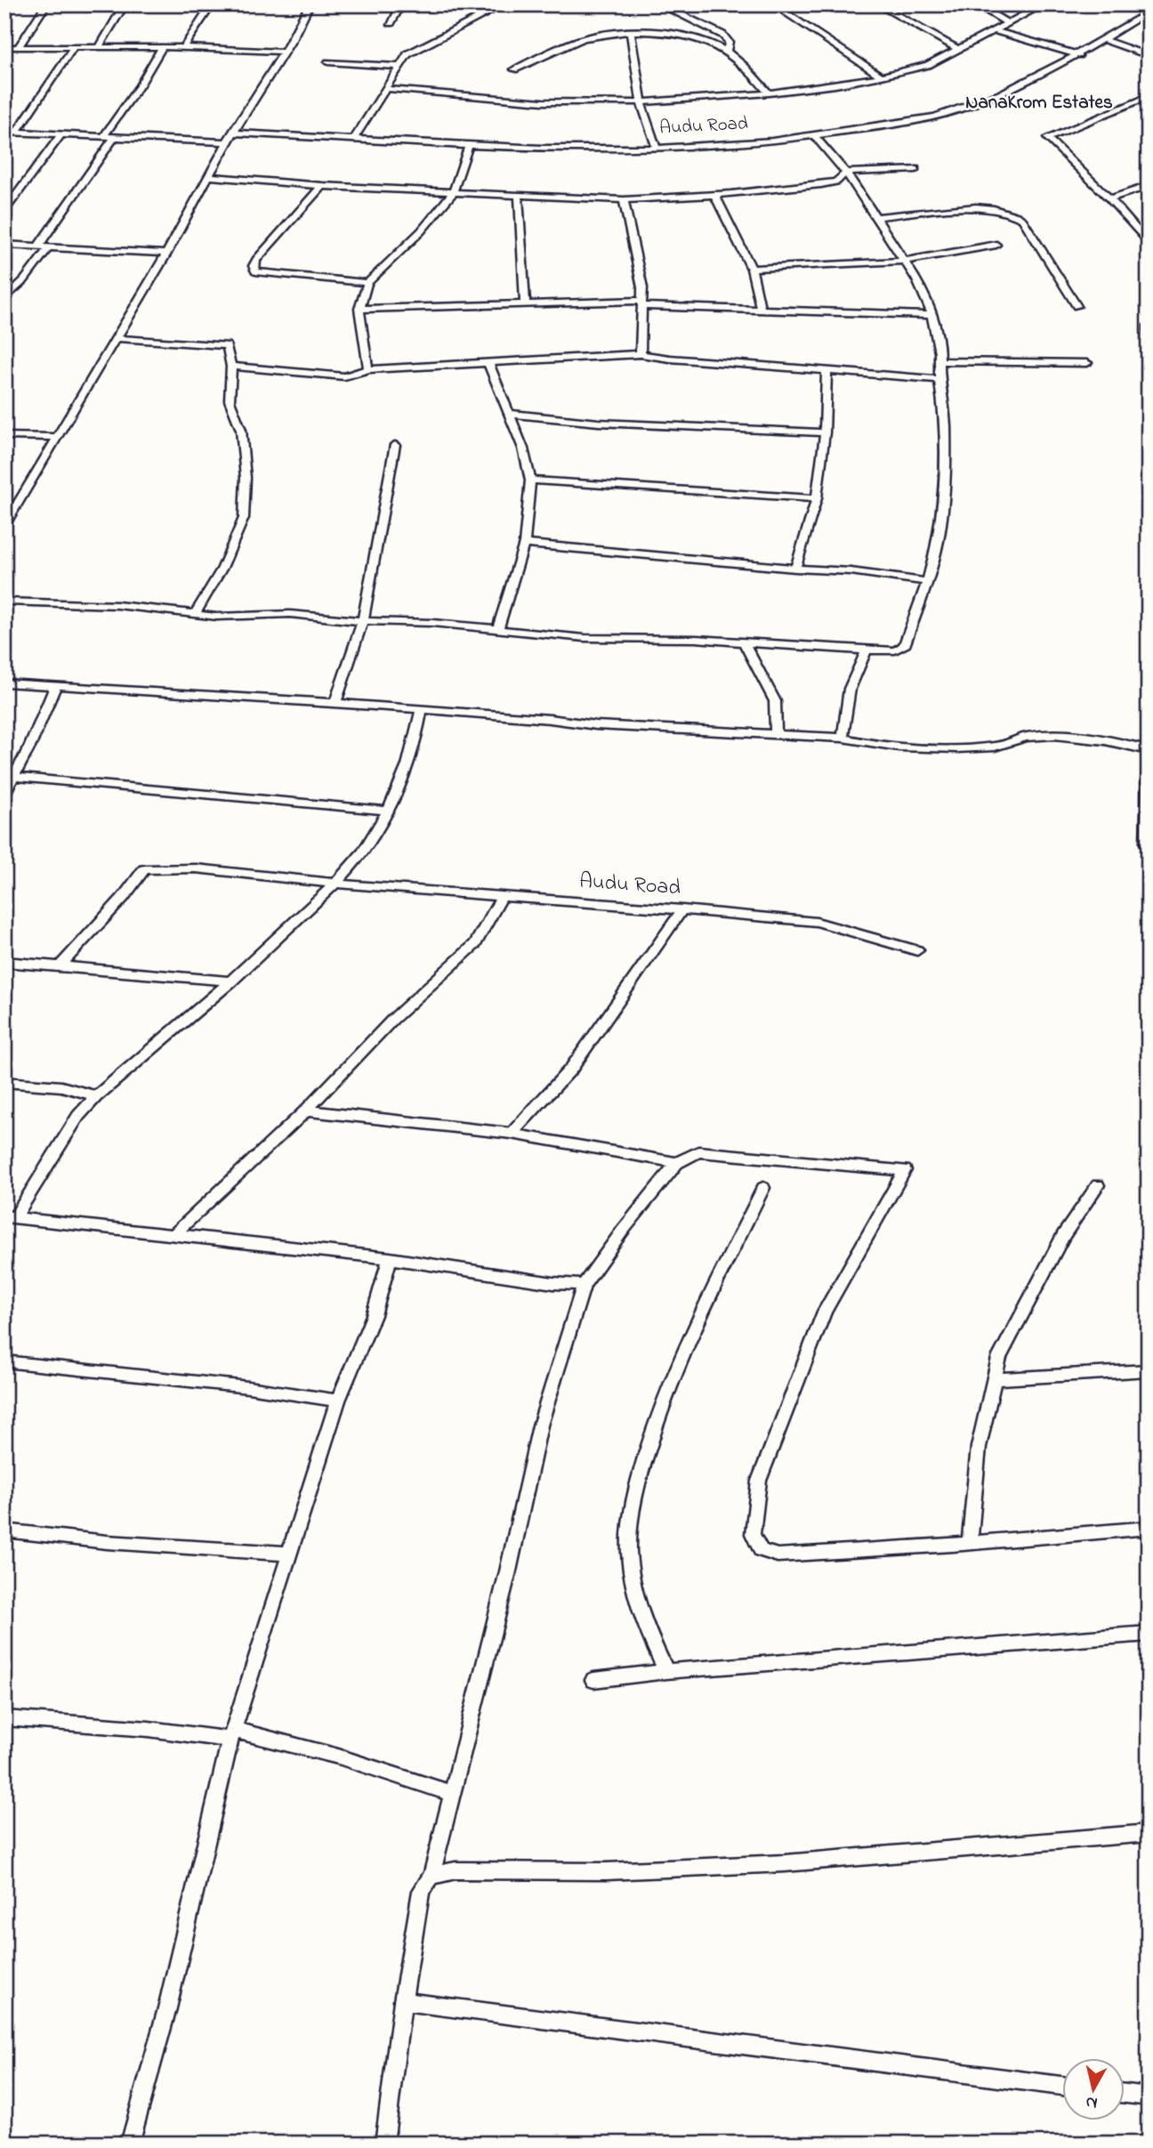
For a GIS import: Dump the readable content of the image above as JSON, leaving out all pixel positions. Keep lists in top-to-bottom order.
{
  "streets": {
    "street": ["Audu Road"]
  },
  "districts": ["NanaKrom Estates"],
  "north": "bottom"
}
